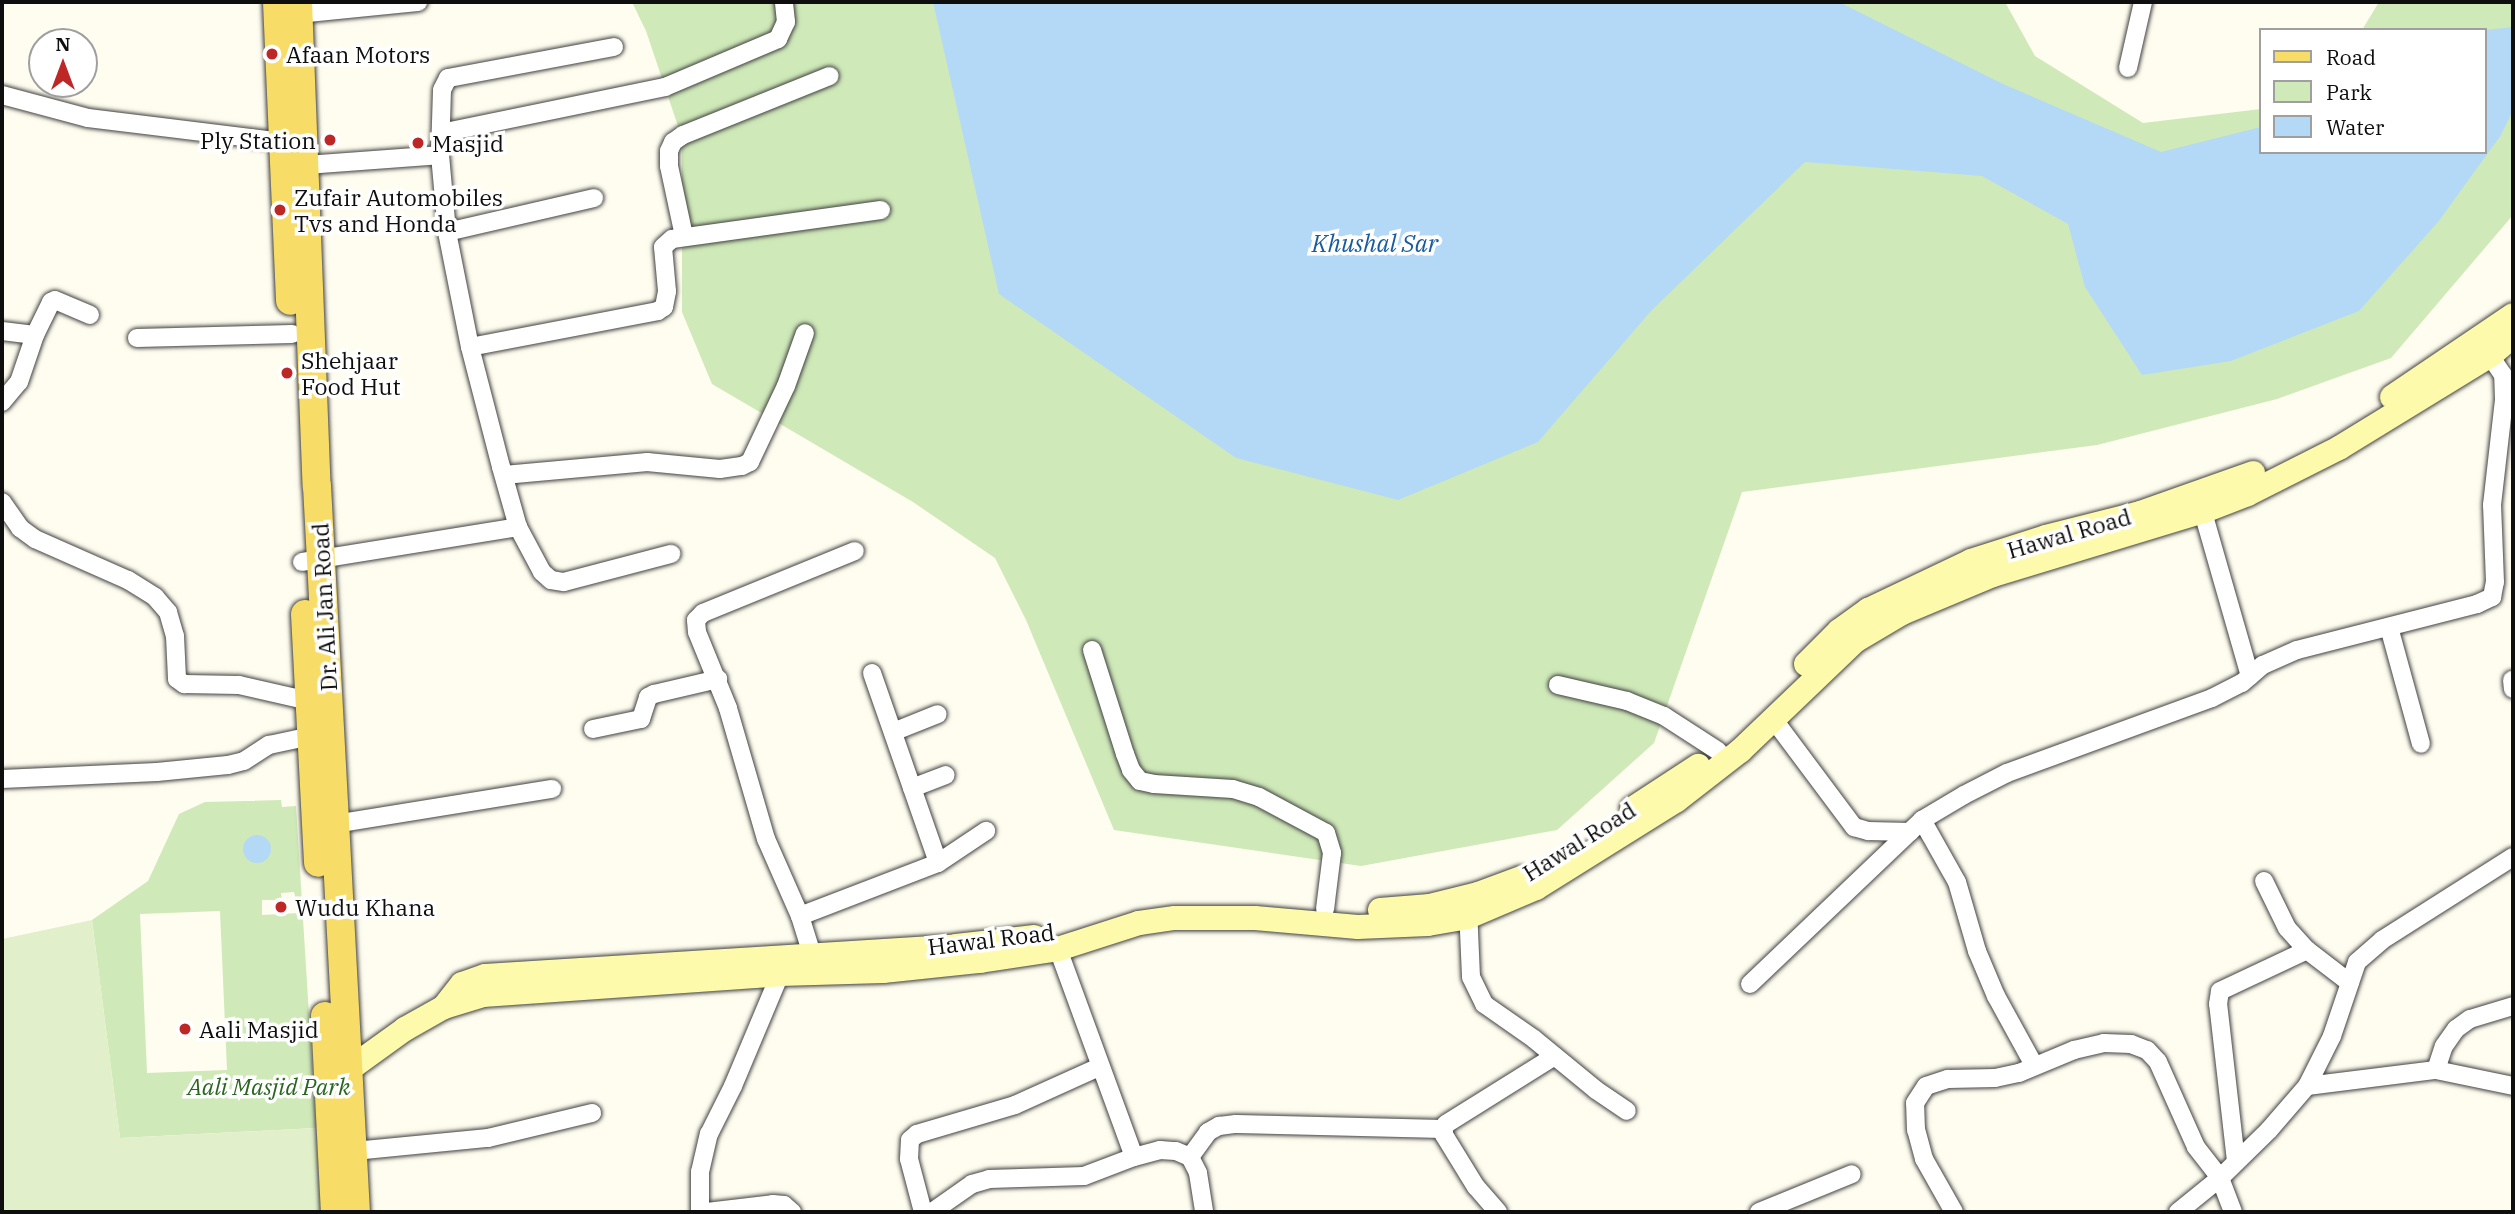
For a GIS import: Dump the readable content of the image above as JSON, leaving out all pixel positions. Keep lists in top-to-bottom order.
{
  "streets": {
    "main road": ["Hawal Road", "Dr. Ali Jan Road"]
  },
  "crossings": [
    ["Hawal Road", "Dr. Ali Jan Road"]
  ],
  "water": ["Khushal Sar"],
  "parks": ["Aali Masjid Park"],
  "places": [
    "Afaan Motors",
    "Ply Station",
    "Masjid",
    "Zufair Automobiles Tvs and Honda",
    "Shehjaar Food Hut",
    "Wudu Khana",
    "Aali Masjid"
  ],
  "legend": ["Road", "Park", "Water"],
  "north": "top"
}
